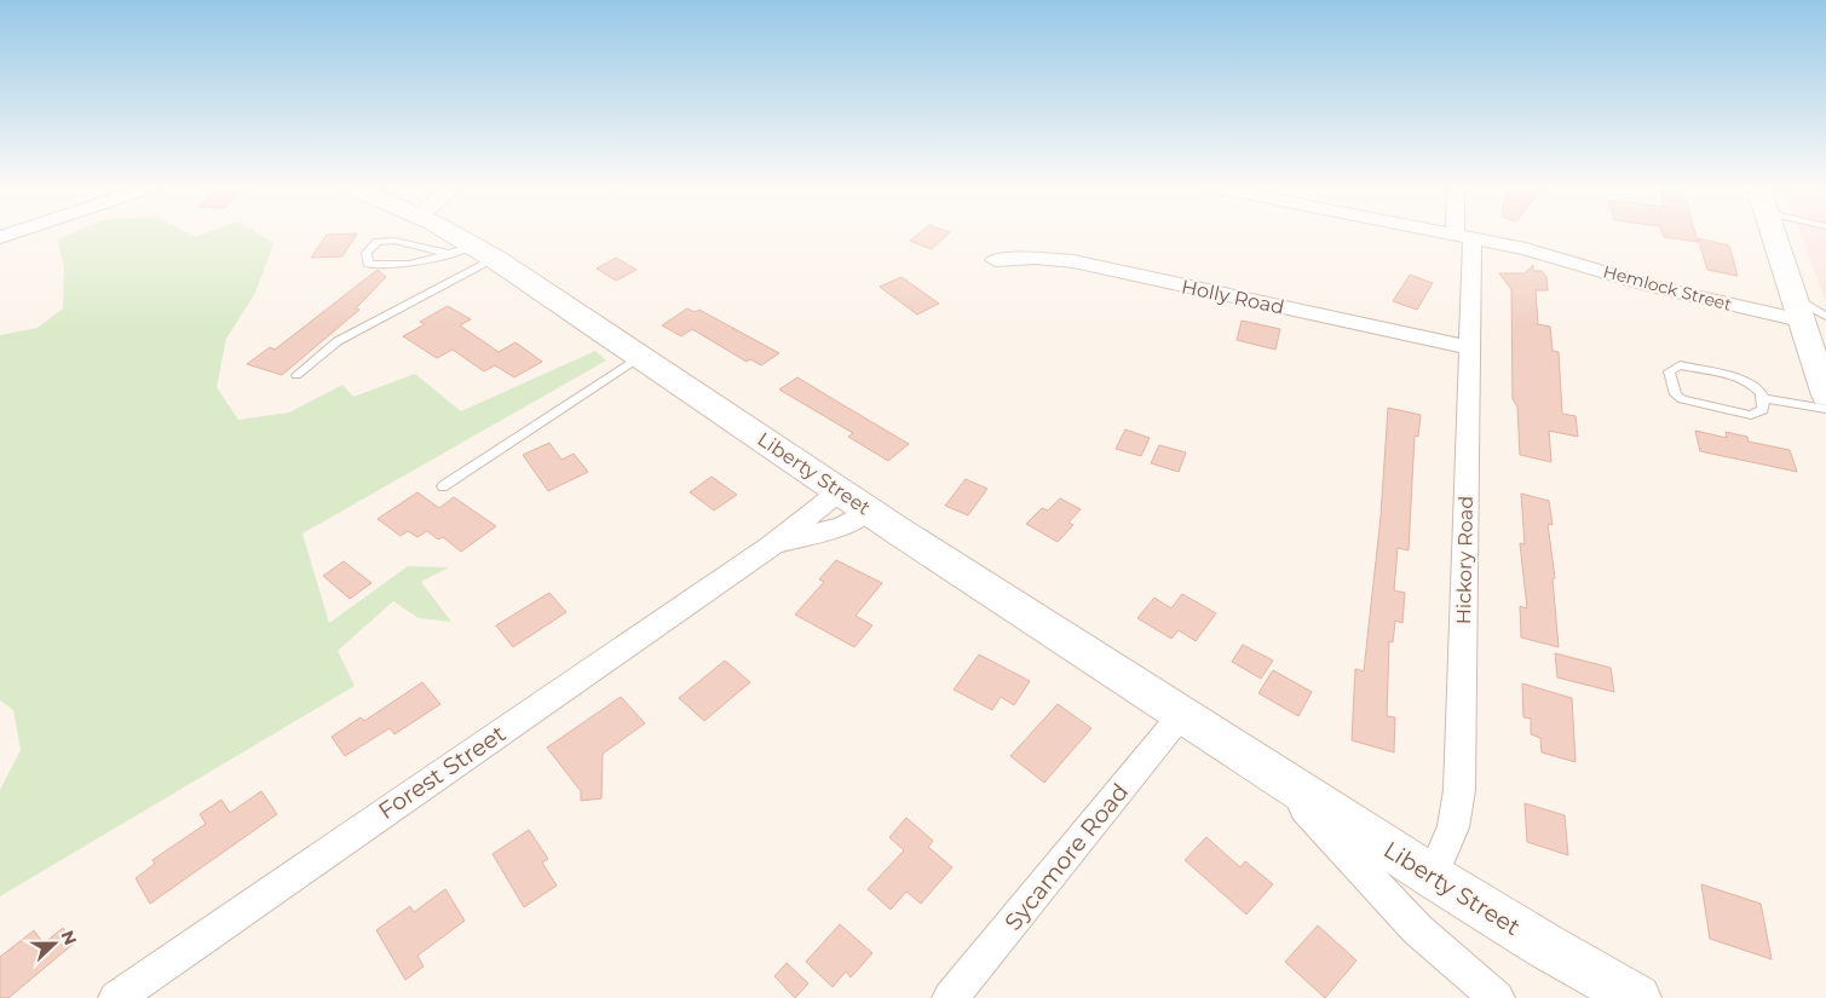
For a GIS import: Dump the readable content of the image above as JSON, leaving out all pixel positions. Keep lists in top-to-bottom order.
{
  "streets": {
    "main road": ["Liberty Street"],
    "street": [
      "Hemlock Street",
      "Holly Road",
      "Hickory Road",
      "Forest Street",
      "Sycamore Road"
    ]
  },
  "crossings": [
    ["Hemlock Street", "Hickory Road"],
    ["Holly Road", "Hickory Road"],
    ["Liberty Street", "Hickory Road"],
    ["Liberty Street", "Forest Street"],
    ["Liberty Street", "Sycamore Road"]
  ],
  "north": "right"
}
